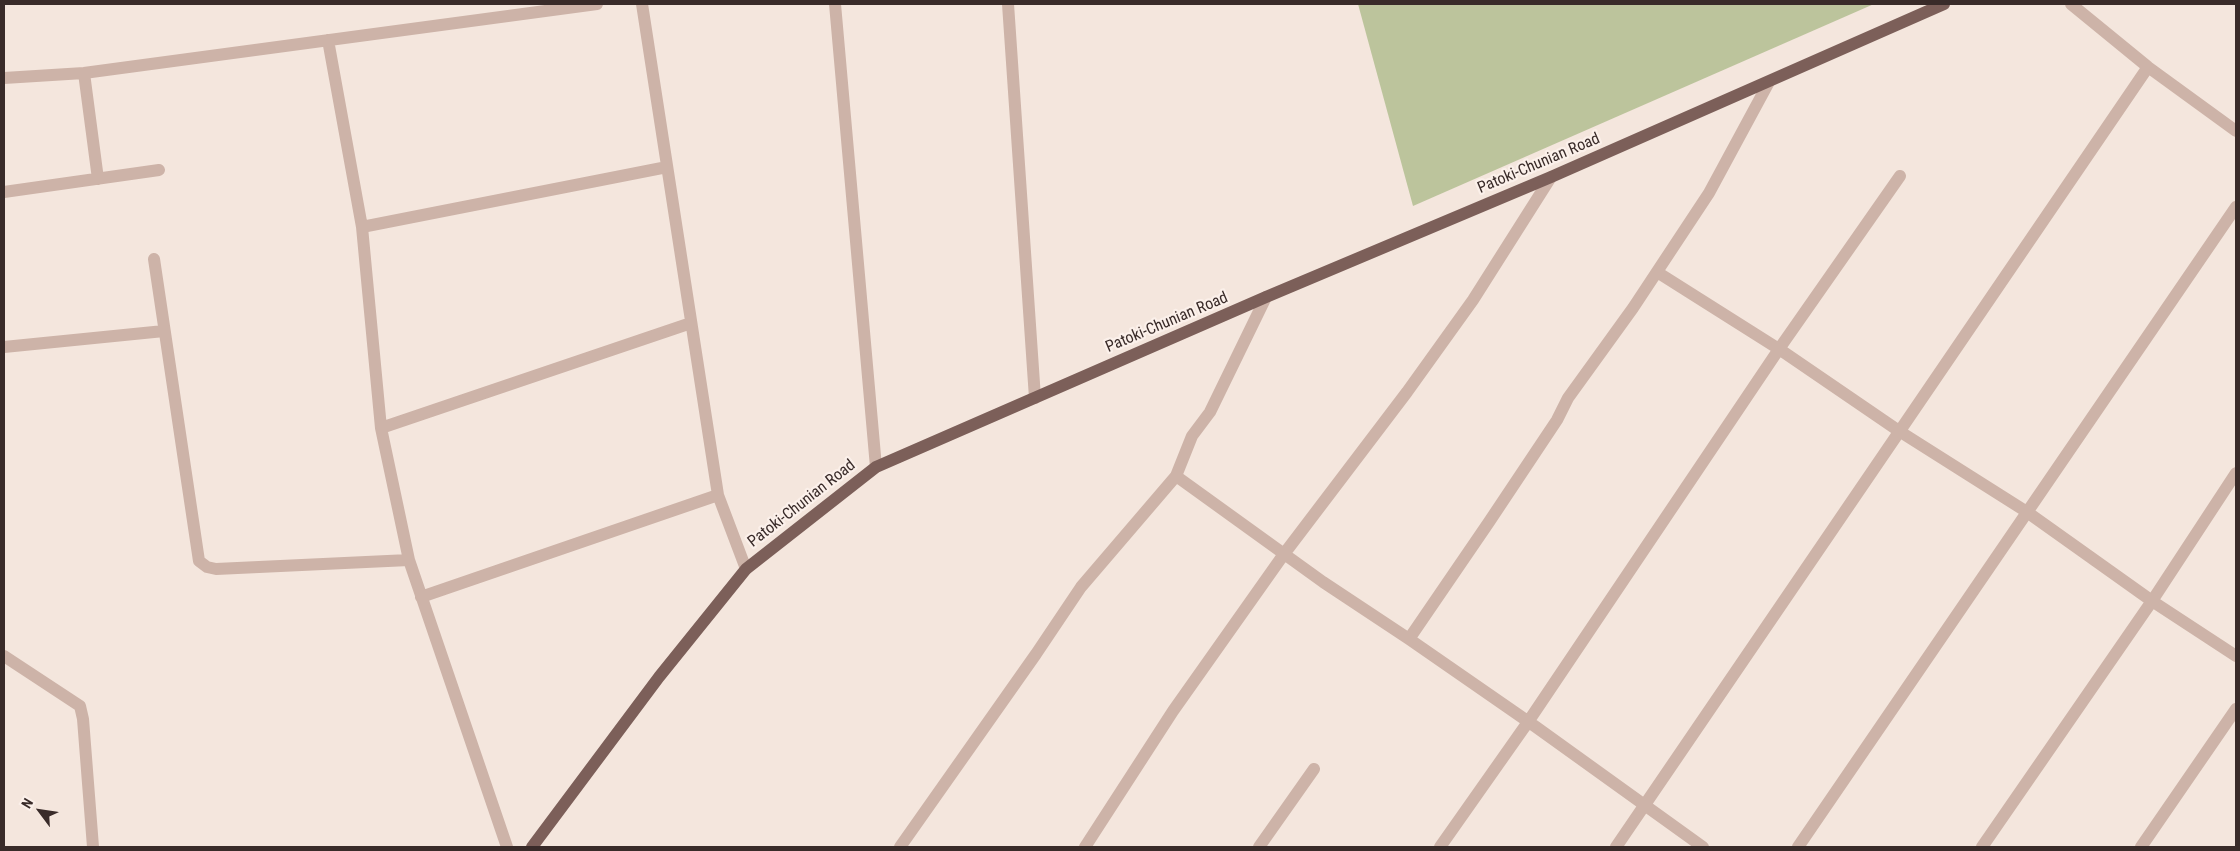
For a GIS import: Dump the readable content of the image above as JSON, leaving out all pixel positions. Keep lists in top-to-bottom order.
{
  "streets": {
    "main road": ["Patoki-Chunian Road"]
  },
  "north": "top left"
}
